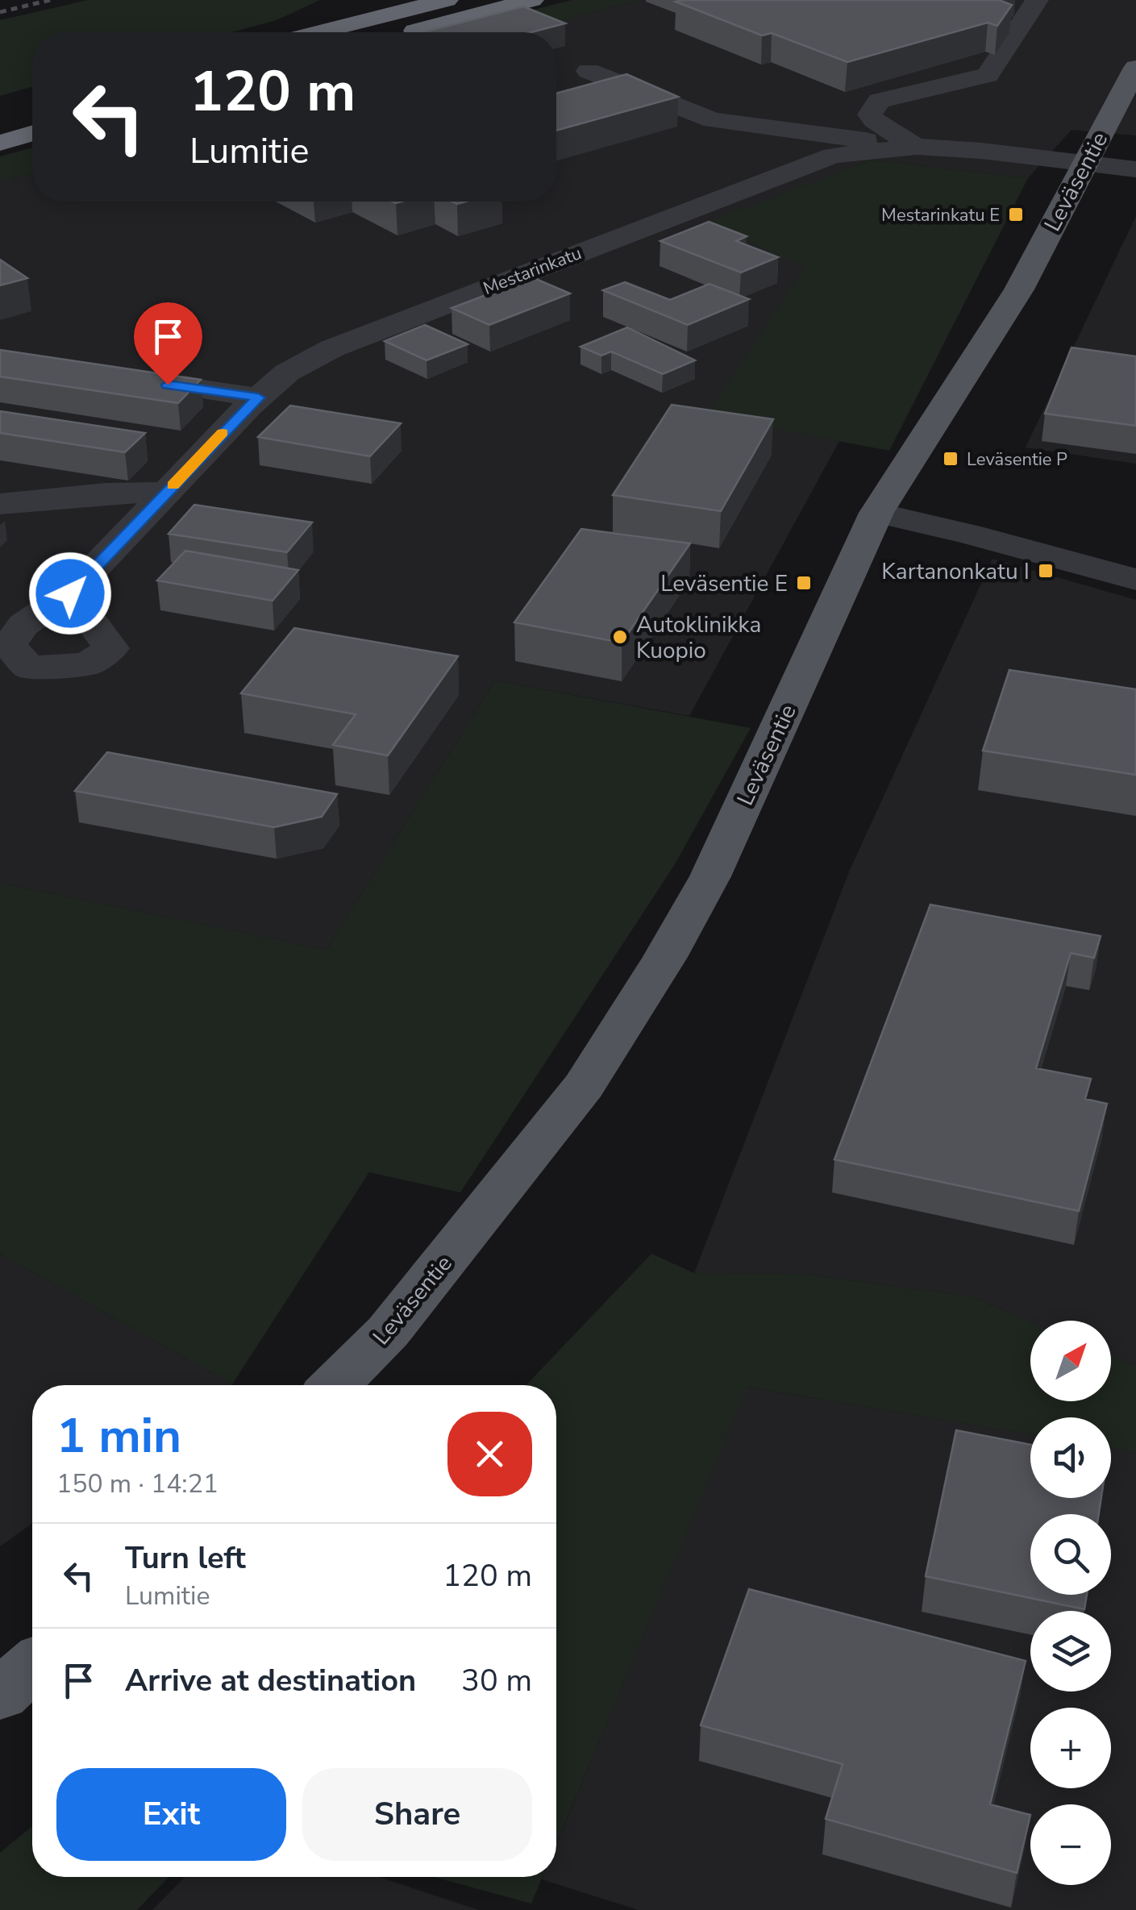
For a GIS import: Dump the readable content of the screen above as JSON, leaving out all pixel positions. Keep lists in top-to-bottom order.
{
  "streets": {
    "main road": ["Leväsentie"],
    "street": ["Mestarinkatu"]
  },
  "crossings": [
    ["Leväsentie", "Mestarinkatu"]
  ],
  "places": {
    "transit": [
      "Mestarinkatu E",
      "Leväsentie P",
      "Kartanonkatu I",
      "Leväsentie E"
    ],
    "other": ["Autoklinikka Kuopio"]
  },
  "north": "top right",
  "page": {
    "turn": ["120 m", "Lumitie"],
    "map_buttons": ["+", "−"],
    "heading": ["1 min", "150 m · 14:21"],
    "list": [
      {
        "name": "Turn left",
        "note": "Lumitie",
        "value": "120 m"
      },
      {
        "name": "Arrive at destination",
        "value": "30 m"
      }
    ],
    "buttons": ["Exit", "Share"]
  }
}
